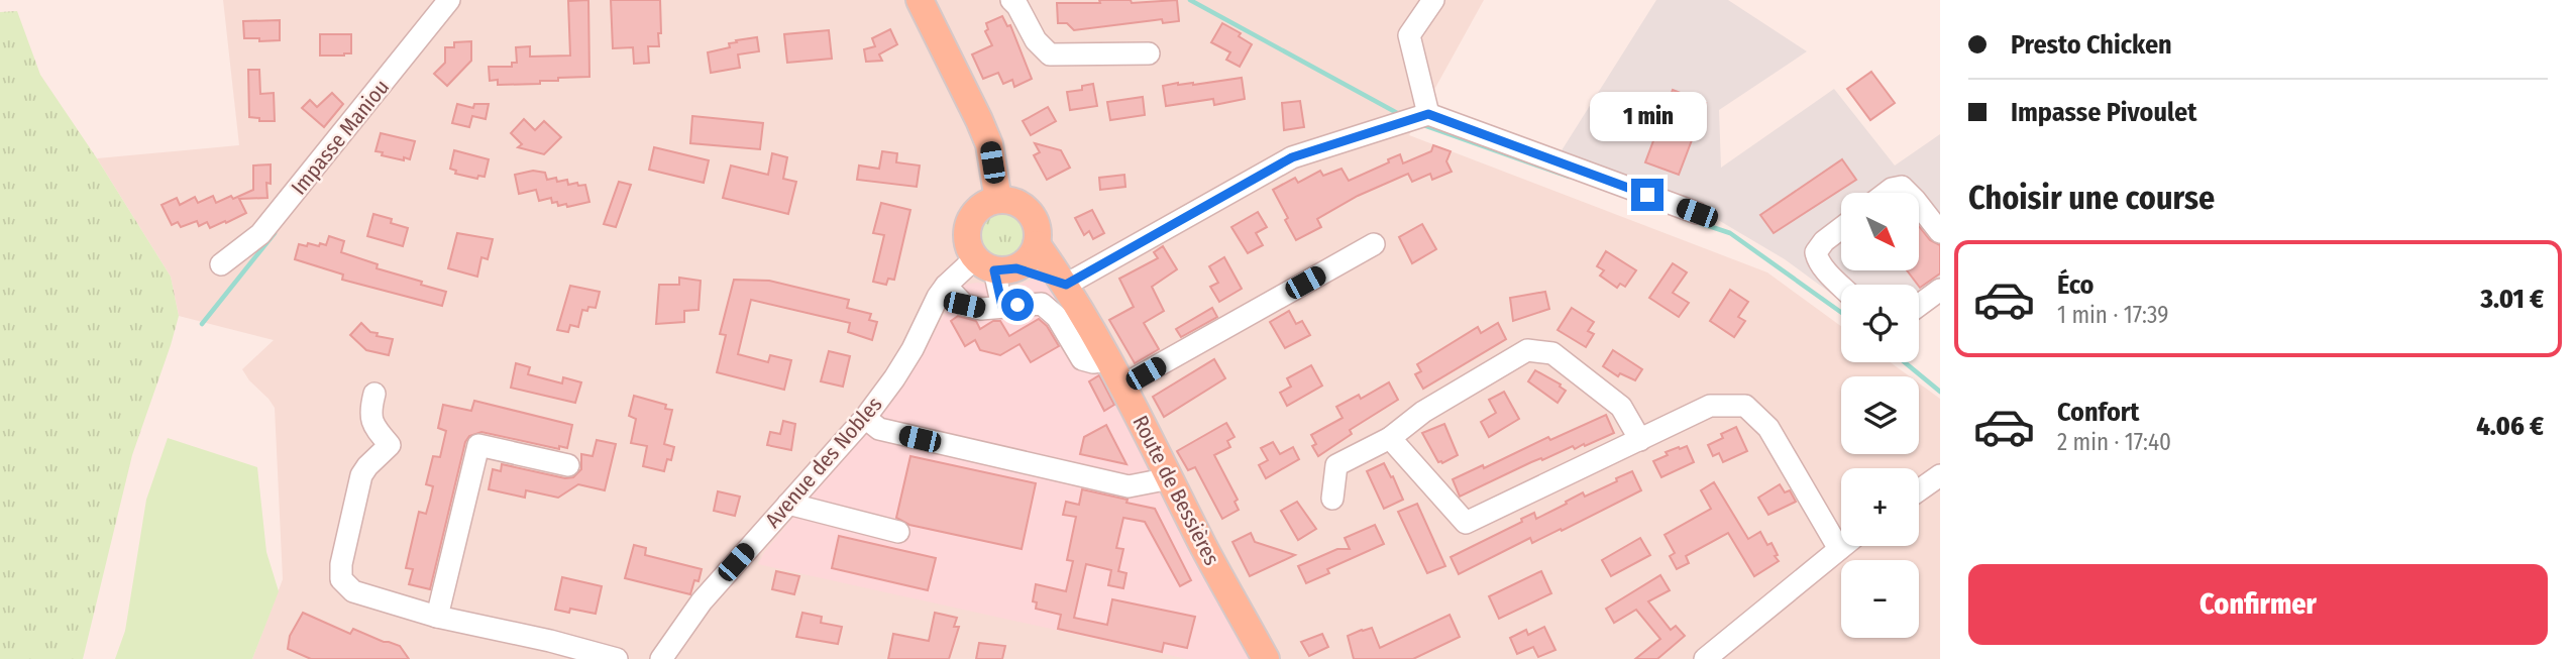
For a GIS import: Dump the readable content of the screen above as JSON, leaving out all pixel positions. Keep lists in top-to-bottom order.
{
  "streets": {
    "main road": ["Route de Bessières"],
    "street": ["Impasse Maniou", "Avenue des Nobles"]
  },
  "crossings": [
    ["Avenue des Nobles", "Route de Bessières"]
  ],
  "north": "bottom right",
  "page": {
    "banner": ["Presto Chicken", "Impasse Pivoulet"],
    "bubble": "1 min",
    "heading": "Choisir une course",
    "map_buttons": ["+", "−"],
    "list": [
      {
        "name": "Éco",
        "note": "1 min · 17:39",
        "value": "3.01 €"
      },
      {
        "name": "Confort",
        "note": "2 min · 17:40",
        "value": "4.06 €"
      }
    ],
    "buttons": "Confirmer"
  }
}
